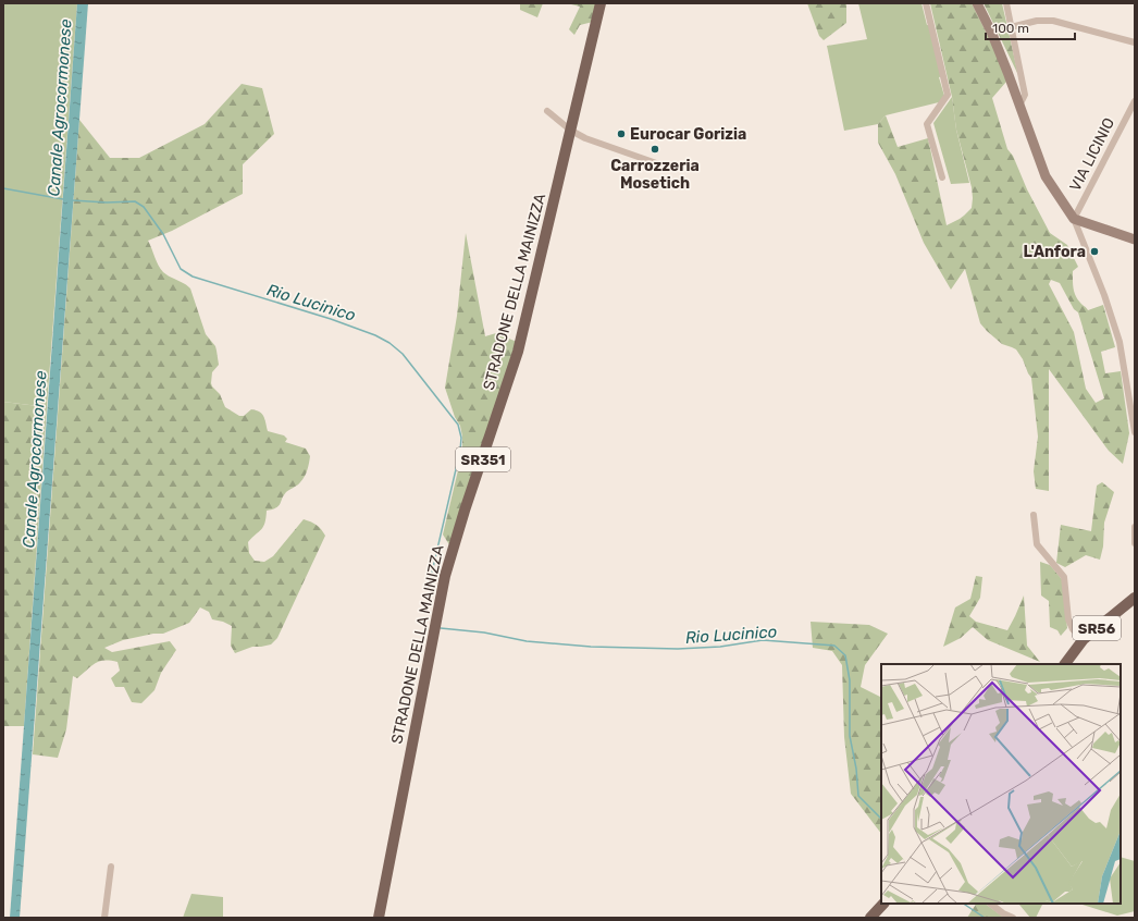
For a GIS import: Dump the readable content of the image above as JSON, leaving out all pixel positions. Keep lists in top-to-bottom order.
{
  "streets": {
    "main road": ["STRADONE DELLA MAINIZZA", "SR351", "SR56"],
    "street": ["VIA LICINIO"]
  },
  "water": ["Canale Agrocormonese", "Rio Lucinico"],
  "places": ["Eurocar Gorizia", "Carrozzeria Mosetich", "L'Anfora"],
  "scale_bar": "100 m"
}
